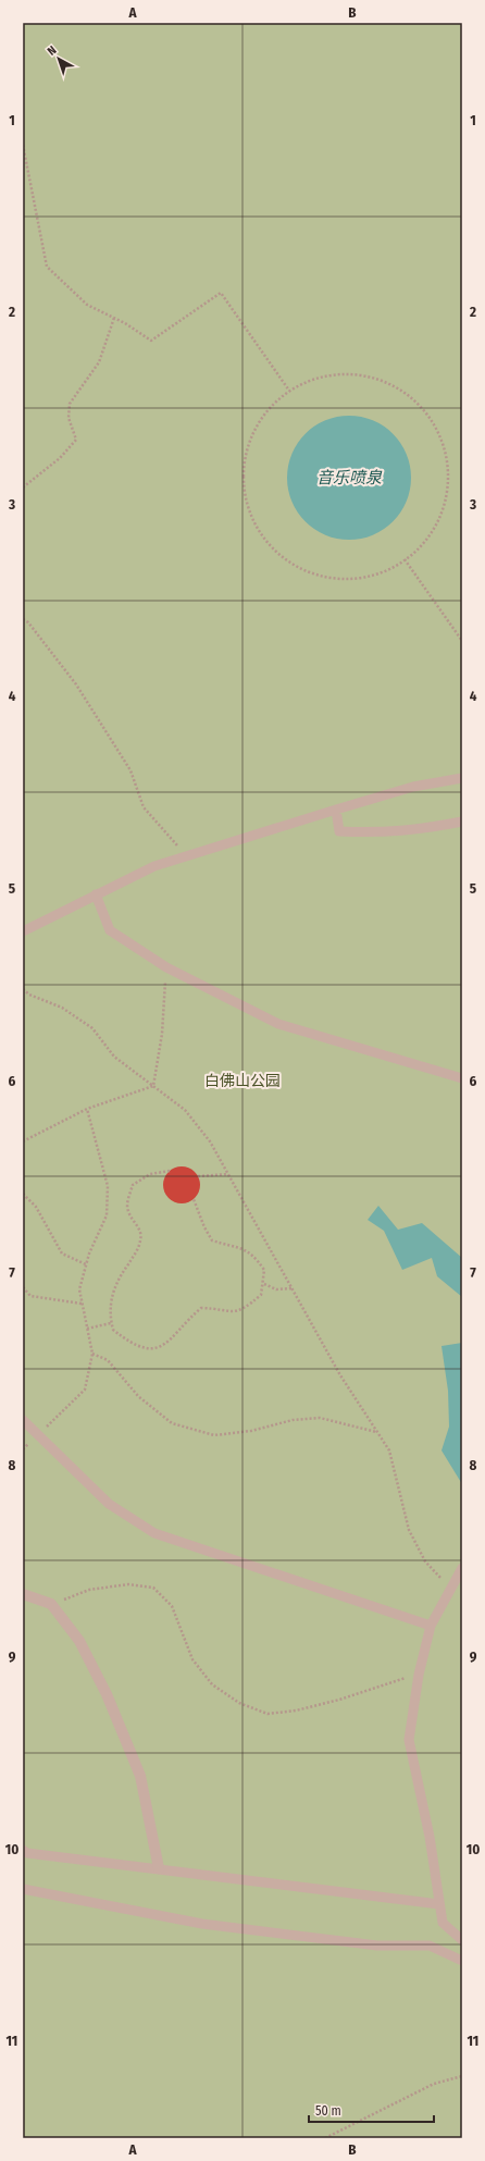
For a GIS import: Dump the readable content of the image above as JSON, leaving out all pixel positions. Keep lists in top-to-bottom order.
{
  "water": ["音乐喷泉"],
  "parks": ["白佛山公园"],
  "scale_bar": "50 m",
  "north": "top left",
  "grid": {
    "columns": ["A", "B"],
    "rows": [
      "1",
      "2",
      "3",
      "4",
      "5",
      "6",
      "7",
      "8",
      "9",
      "10",
      "11"
    ]
  }
}
